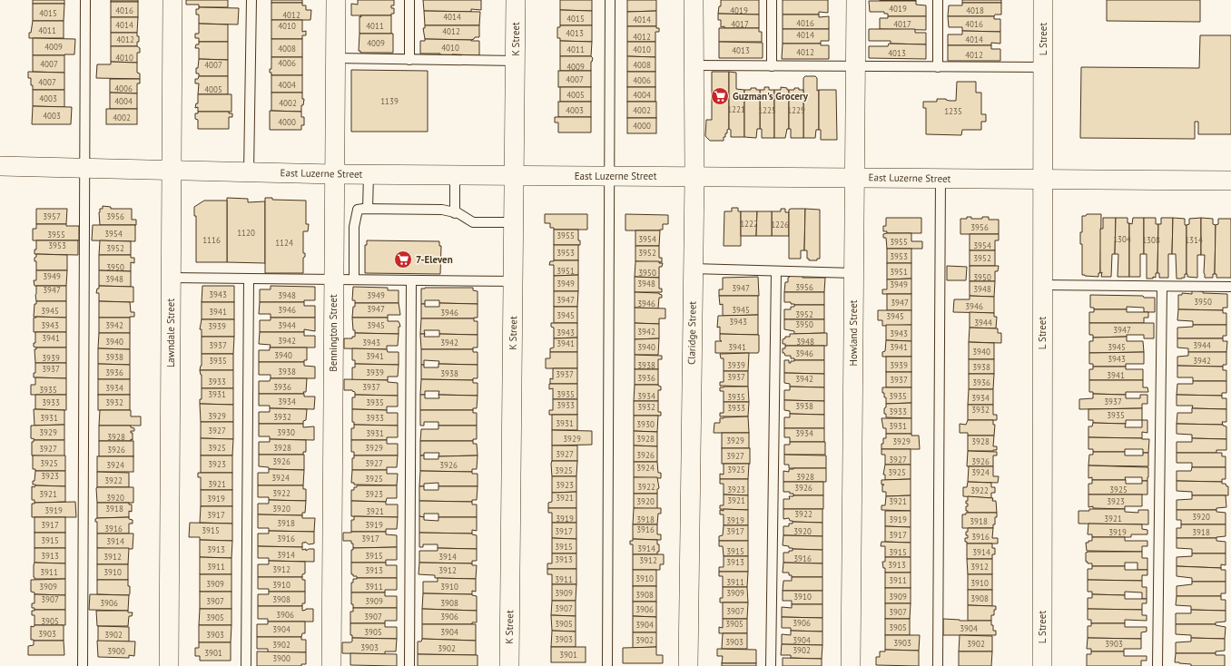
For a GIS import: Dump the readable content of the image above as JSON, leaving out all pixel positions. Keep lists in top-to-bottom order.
{
  "streets": {
    "street": [
      "K Street",
      "L Street",
      "East Luzerne Street",
      "Lawndale Street",
      "Bennington Street",
      "Claridge Street",
      "Howland Street"
    ]
  },
  "crossings": [
    ["K Street", "East Luzerne Street"],
    ["L Street", "East Luzerne Street"],
    ["East Luzerne Street", "Lawndale Street"],
    ["East Luzerne Street", "Bennington Street"],
    ["East Luzerne Street", "Claridge Street"],
    ["East Luzerne Street", "Howland Street"]
  ],
  "places": {
    "supermarket": ["Guzman's Grocery", "7-Eleven"]
  },
  "house_numbers": [
    "4019",
    "4016",
    "4019",
    "4018",
    "4015",
    "4012",
    "4014",
    "4015",
    "4014",
    "4016",
    "4017",
    "4017",
    "4016",
    "4014",
    "4010",
    "4011",
    "4011",
    "4012",
    "4013",
    "4014",
    "4012",
    "4012",
    "4014",
    "4009",
    "4009",
    "4010",
    "4008",
    "4011",
    "4010",
    "4013",
    "4012",
    "4013",
    "4012",
    "4010",
    "4006",
    "4007",
    "4007",
    "4008",
    "4009",
    "4007",
    "4006",
    "4007",
    "4004",
    "4006",
    "4005",
    "4005",
    "4004",
    "4003",
    "4004",
    "1139",
    "4002",
    "1221",
    "4003",
    "4002",
    "1225",
    "1229",
    "1235",
    "4003",
    "4002",
    "4000",
    "4000",
    "3957",
    "3956",
    "1222",
    "1226",
    "3956",
    "1120",
    "3954",
    "3955",
    "3955",
    "3954",
    "1304",
    "1116",
    "1308",
    "1314",
    "3955",
    "1124",
    "3953",
    "3954",
    "3952",
    "3953",
    "3952",
    "3953",
    "3952",
    "3950",
    "3951",
    "3951",
    "3950",
    "3949",
    "3950",
    "3948",
    "3949",
    "3948",
    "3949",
    "3956",
    "3947",
    "3948",
    "3947",
    "3943",
    "3948",
    "3949",
    "3947",
    "3950",
    "3947",
    "3946",
    "3946",
    "3947",
    "3946",
    "3945",
    "3945",
    "3941",
    "3946",
    "3952",
    "3945",
    "3945",
    "3943",
    "3944",
    "3950",
    "3943",
    "3942",
    "3944",
    "3945",
    "3939",
    "3947",
    "3942",
    "3943",
    "3943",
    "3941",
    "3942",
    "3940",
    "3948",
    "3943",
    "3942",
    "3941",
    "3937",
    "3944",
    "3940",
    "3941",
    "3941",
    "3945",
    "3940",
    "3946",
    "3940",
    "3941",
    "3938",
    "3939",
    "3943",
    "3935",
    "3942",
    "3938",
    "3939",
    "3939",
    "3938",
    "3937",
    "3938",
    "3936",
    "3939",
    "3938",
    "3937",
    "3941",
    "3937",
    "3936",
    "3942",
    "3937",
    "3933",
    "3936",
    "3936",
    "3937",
    "3934",
    "3935",
    "3931",
    "3935",
    "3934",
    "3935",
    "3935",
    "3934",
    "3934",
    "3937",
    "3933",
    "3932",
    "3935",
    "3933",
    "3938",
    "3932",
    "3933",
    "3932",
    "3933",
    "3935",
    "3929",
    "3932",
    "3931",
    "3933",
    "3931",
    "3930",
    "3931",
    "3927",
    "3929",
    "3930",
    "3931",
    "3934",
    "3928",
    "3929",
    "3928",
    "3929",
    "3929",
    "3928",
    "3925",
    "3928",
    "3929",
    "3927",
    "3926",
    "3927",
    "3926",
    "3927",
    "3927",
    "3926",
    "3926",
    "3925",
    "3927",
    "3923",
    "3924",
    "3926",
    "3924",
    "3925",
    "3925",
    "3925",
    "3924",
    "3923",
    "3928",
    "3924",
    "3925",
    "3922",
    "3921",
    "3923",
    "3922",
    "3926",
    "3923",
    "3925",
    "3922",
    "3922",
    "3921",
    "3923",
    "3920",
    "3921",
    "3919",
    "3921",
    "3920",
    "3921",
    "3923",
    "3918",
    "3920",
    "3919",
    "3921",
    "3922",
    "3917",
    "3920",
    "3919",
    "3921",
    "3918",
    "3919",
    "3919",
    "3918",
    "3918",
    "3917",
    "3919",
    "3916",
    "3916",
    "3915",
    "3917",
    "3917",
    "3920",
    "3919",
    "3918",
    "3917",
    "3916",
    "3916",
    "3917",
    "3915",
    "3914",
    "3915",
    "3914",
    "3913",
    "3915",
    "3915",
    "3914",
    "3914",
    "3913",
    "3915",
    "3912",
    "3914",
    "3916",
    "3913",
    "3912",
    "3913",
    "3913",
    "3911",
    "3912",
    "3912",
    "3913",
    "3912",
    "3911",
    "3910",
    "3910",
    "3911",
    "3911",
    "3911",
    "3910",
    "3909",
    "3910",
    "3909",
    "3911",
    "3910",
    "3909",
    "3909",
    "3908",
    "3910",
    "3909",
    "3908",
    "3907",
    "3908",
    "3907",
    "3909",
    "3906",
    "3908",
    "3907",
    "3906",
    "3907",
    "3907",
    "3906",
    "3907",
    "3906",
    "3905",
    "3905",
    "3906",
    "3905",
    "3905",
    "3904",
    "3905",
    "3904",
    "3904",
    "3905",
    "3904",
    "3903",
    "3902",
    "3903",
    "3903",
    "3902",
    "3904",
    "3903",
    "3903",
    "3902",
    "3903",
    "3902",
    "3903",
    "3902",
    "3902",
    "3900",
    "3901",
    "3901",
    "3900"
  ]
}
